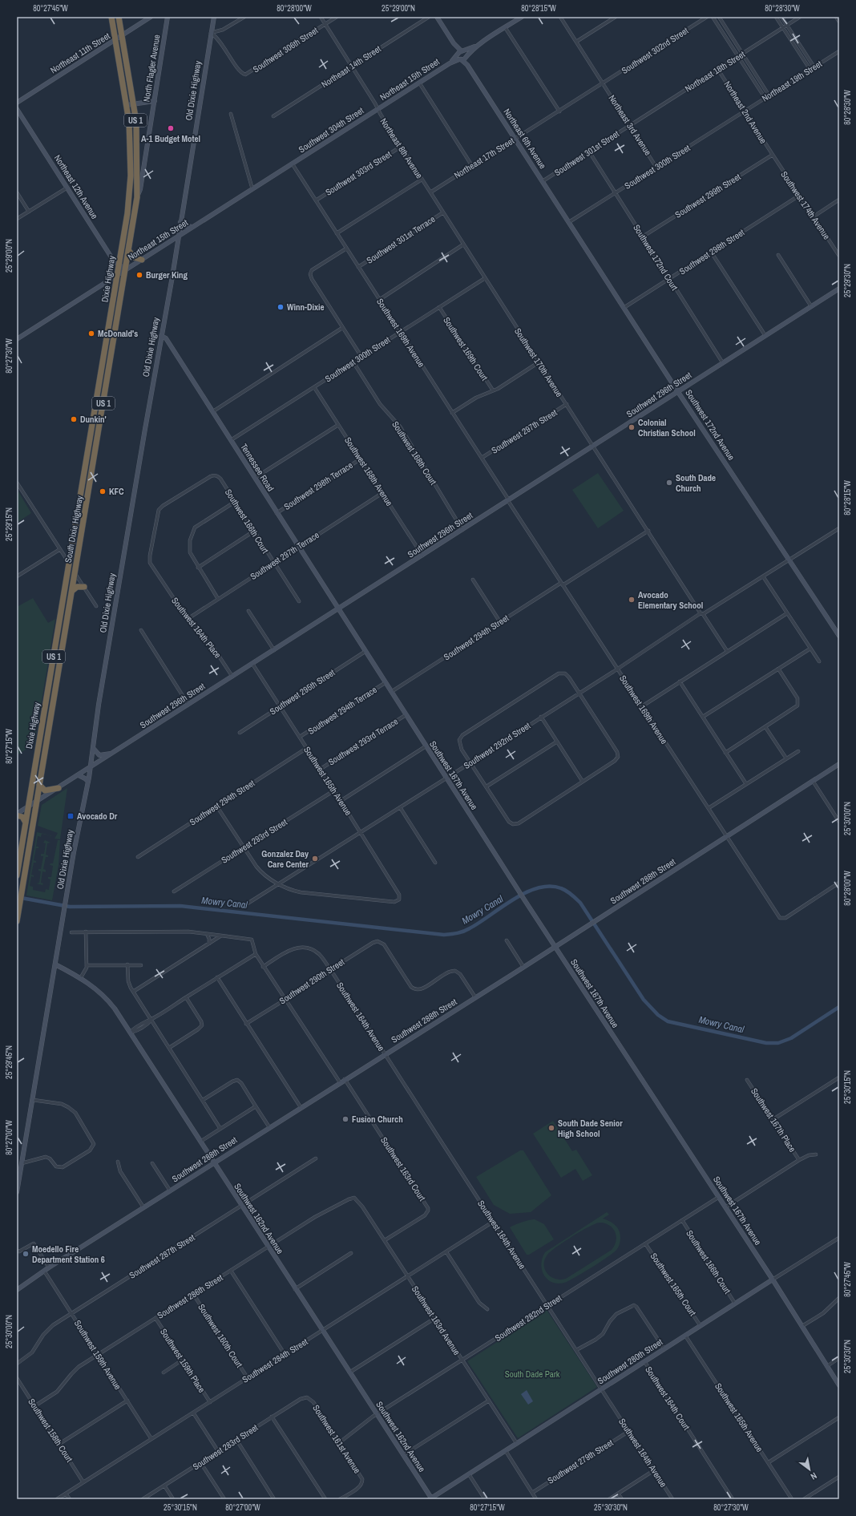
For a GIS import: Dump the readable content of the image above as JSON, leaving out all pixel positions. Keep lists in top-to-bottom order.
{
  "streets": {
    "highway": ["US 1", "Dixie Highway", "South Dixie Highway"],
    "street": [
      "Southwest 306th Street",
      "Southwest 302nd Street",
      "Northeast 11th Street",
      "Northeast 14th Street",
      "North Flagler Avenue",
      "Northeast 18th Street",
      "Northeast 15th Street",
      "Northeast 19th Street",
      "Old Dixie Highway",
      "Northeast 2nd Avenue",
      "Northeast 3rd Avenue",
      "Southwest 304th Street",
      "Northeast 6th Avenue",
      "Northeast 8th Avenue",
      "Southwest 301st Street",
      "Northeast 17th Street",
      "Southwest 300th Street",
      "Southwest 303rd Street",
      "Northeast 12th Avenue",
      "Southwest 299th Street",
      "Southwest 174th Avenue",
      "Southwest 301st Terrace",
      "Southwest 298th Street",
      "Southwest 172nd Court",
      "Southwest 169th Avenue",
      "Southwest 169th Court",
      "Southwest 170th Avenue",
      "Southwest 296th Street",
      "Southwest 172nd Avenue",
      "Southwest 297th Street",
      "Southwest 168th Court",
      "Tennessee Road",
      "Southwest 168th Avenue",
      "Southwest 298th Terrace",
      "Southwest 166th Court",
      "Southwest 297th Terrace",
      "Southwest 164th Place",
      "Southwest 294th Street",
      "Southwest 295th Street",
      "Southwest 294th Terrace",
      "Southwest 293rd Terrace",
      "Southwest 292nd Street",
      "Southwest 167th Avenue",
      "Southwest 165th Avenue",
      "Southwest 293rd Street",
      "Southwest 288th Street",
      "Southwest 290th Street",
      "Southwest 164th Avenue",
      "Southwest 167th Place",
      "Southwest 163rd Court",
      "Southwest 162nd Avenue",
      "Southwest 287th Street",
      "Southwest 165th Court",
      "Southwest 286th Street",
      "Southwest 282nd Street",
      "Southwest 163rd Avenue",
      "Southwest 160th Court",
      "Southwest 159th Avenue",
      "Southwest 159th Place",
      "Southwest 284th Street",
      "Southwest 280th Street",
      "Southwest 164th Court",
      "Southwest 158th Court",
      "Southwest 161st Avenue",
      "Southwest 283rd Street",
      "Southwest 279th Street"
    ]
  },
  "crossings": [
    ["Southwest 306th Street", "Old Dixie Highway"],
    ["Southwest 306th Street", "Northeast 8th Avenue"],
    ["Southwest 302nd Street", "Northeast 3rd Avenue"],
    ["Southwest 302nd Street", "Northeast 17th Street"],
    ["Northeast 11th Street", "US 1"],
    ["Northeast 11th Street", "Dixie Highway"],
    ["Northeast 14th Street", "Northeast 8th Avenue"],
    ["North Flagler Avenue", "US 1"],
    ["North Flagler Avenue", "Dixie Highway"],
    ["Northeast 18th Street", "Northeast 2nd Avenue"],
    ["Northeast 18th Street", "Northeast 3rd Avenue"],
    ["Northeast 18th Street", "Southwest 301st Street"],
    ["Northeast 15th Street", "Old Dixie Highway"],
    ["Northeast 15th Street", "Southwest 304th Street"],
    ["Northeast 15th Street", "Northeast 6th Avenue"],
    ["Northeast 15th Street", "Northeast 8th Avenue"],
    ["Northeast 15th Street", "Northeast 12th Avenue"],
    ["Northeast 15th Street", "Dixie Highway"],
    ["Northeast 15th Street", "Southwest 169th Avenue"],
    ["Northeast 19th Street", "Northeast 2nd Avenue"],
    ["Northeast 19th Street", "Southwest 300th Street"],
    ["Old Dixie Highway", "Southwest 296th Street"],
    ["Old Dixie Highway", "Tennessee Road"],
    ["Old Dixie Highway", "Southwest 162nd Avenue"],
    ["Northeast 2nd Avenue", "Southwest 300th Street"],
    ["Northeast 2nd Avenue", "Southwest 299th Street"],
    ["Northeast 2nd Avenue", "Southwest 174th Avenue"],
    ["US 1", "Dixie Highway"],
    ["Northeast 3rd Avenue", "Southwest 301st Street"],
    ["Northeast 3rd Avenue", "Northeast 17th Street"],
    ["Northeast 3rd Avenue", "Southwest 300th Street"],
    ["Southwest 304th Street", "Northeast 8th Avenue"],
    ["Southwest 304th Street", "Southwest 169th Avenue"],
    ["Northeast 6th Avenue", "Southwest 301st Street"],
    ["Northeast 6th Avenue", "Northeast 17th Street"],
    ["Northeast 6th Avenue", "Southwest 300th Street"],
    ["Northeast 6th Avenue", "Southwest 172nd Avenue"],
    ["Northeast 8th Avenue", "Northeast 17th Street"],
    ["Northeast 8th Avenue", "Southwest 300th Street"],
    ["Northeast 8th Avenue", "Southwest 303rd Street"],
    ["Northeast 8th Avenue", "Southwest 301st Terrace"],
    ["Northeast 8th Avenue", "Southwest 170th Avenue"],
    ["Southwest 301st Street", "Southwest 172nd Court"],
    ["Southwest 300th Street", "Southwest 172nd Court"],
    ["Southwest 300th Street", "Southwest 169th Avenue"],
    ["Southwest 300th Street", "Southwest 169th Court"],
    ["Southwest 300th Street", "Southwest 170th Avenue"],
    ["Southwest 300th Street", "Southwest 172nd Avenue"],
    ["Southwest 300th Street", "Southwest 168th Court"],
    ["Southwest 300th Street", "Tennessee Road"],
    ["Southwest 300th Street", "Southwest 168th Avenue"],
    ["Southwest 303rd Street", "Southwest 169th Avenue"],
    ["Northeast 12th Avenue", "Dixie Highway"],
    ["Southwest 299th Street", "Southwest 174th Avenue"],
    ["Southwest 299th Street", "Southwest 172nd Court"],
    ["Southwest 174th Avenue", "Southwest 298th Street"],
    ["Southwest 301st Terrace", "Southwest 169th Avenue"],
    ["Southwest 298th Street", "Southwest 172nd Court"],
    ["Southwest 298th Street", "Southwest 172nd Avenue"],
    ["Southwest 172nd Court", "Southwest 296th Street"],
    ["Dixie Highway", "Southwest 296th Street"],
    ["Dixie Highway", "South Dixie Highway"],
    ["Southwest 169th Avenue", "Southwest 296th Street"],
    ["Southwest 169th Avenue", "Southwest 297th Street"],
    ["Southwest 169th Avenue", "Southwest 294th Street"],
    ["Southwest 169th Avenue", "Southwest 292nd Street"],
    ["Southwest 169th Avenue", "Southwest 288th Street"],
    ["Southwest 170th Avenue", "Southwest 296th Street"],
    ["Southwest 170th Avenue", "Southwest 297th Street"],
    ["Southwest 170th Avenue", "Southwest 294th Street"],
    ["Southwest 170th Avenue", "Southwest 292nd Street"],
    ["Southwest 296th Street", "Southwest 172nd Avenue"],
    ["Southwest 296th Street", "Southwest 168th Court"],
    ["Southwest 296th Street", "Tennessee Road"],
    ["Southwest 296th Street", "Southwest 168th Avenue"],
    ["Southwest 296th Street", "Southwest 164th Place"],
    ["Southwest 296th Street", "Southwest 167th Avenue"],
    ["Southwest 296th Street", "Southwest 165th Avenue"],
    ["Southwest 172nd Avenue", "Southwest 292nd Street"],
    ["Tennessee Road", "Southwest 298th Terrace"],
    ["Tennessee Road", "Southwest 297th Terrace"],
    ["Tennessee Road", "Southwest 167th Avenue"],
    ["Southwest 168th Avenue", "Southwest 298th Terrace"],
    ["Southwest 168th Avenue", "Southwest 297th Terrace"],
    ["Southwest 166th Court", "Southwest 297th Terrace"],
    ["Southwest 166th Court", "Southwest 164th Place"],
    ["Southwest 166th Court", "Southwest 282nd Street"],
    ["Southwest 166th Court", "Southwest 280th Street"],
    ["Southwest 297th Terrace", "Southwest 164th Place"],
    ["Southwest 294th Street", "Southwest 167th Avenue"],
    ["Southwest 294th Street", "Southwest 165th Avenue"],
    ["Southwest 295th Street", "Southwest 167th Avenue"],
    ["Southwest 295th Street", "Southwest 165th Avenue"],
    ["Southwest 294th Terrace", "Southwest 167th Avenue"],
    ["Southwest 294th Terrace", "Southwest 165th Avenue"],
    ["Southwest 293rd Terrace", "Southwest 167th Avenue"],
    ["Southwest 293rd Terrace", "Southwest 165th Avenue"],
    ["Southwest 292nd Street", "Southwest 167th Avenue"],
    ["Southwest 292nd Street", "Southwest 165th Avenue"],
    ["Southwest 167th Avenue", "Southwest 288th Street"],
    ["Southwest 167th Avenue", "Southwest 282nd Street"],
    ["Southwest 167th Avenue", "Southwest 280th Street"],
    ["Southwest 165th Avenue", "Southwest 293rd Street"],
    ["Southwest 165th Avenue", "Southwest 280th Street"],
    ["Southwest 288th Street", "Southwest 290th Street"],
    ["Southwest 288th Street", "Southwest 164th Avenue"],
    ["Southwest 288th Street", "Southwest 163rd Court"],
    ["Southwest 288th Street", "Southwest 162nd Avenue"],
    ["Southwest 288th Street", "Southwest 159th Avenue"],
    ["Southwest 290th Street", "Southwest 164th Avenue"],
    ["Southwest 164th Avenue", "Southwest 282nd Street"],
    ["Southwest 164th Avenue", "Southwest 284th Street"],
    ["Southwest 164th Avenue", "Southwest 280th Street"],
    ["Southwest 164th Avenue", "Southwest 279th Street"],
    ["Southwest 163rd Court", "Southwest 163rd Avenue"],
    ["Southwest 162nd Avenue", "Southwest 287th Street"],
    ["Southwest 162nd Avenue", "Southwest 286th Street"],
    ["Southwest 162nd Avenue", "Southwest 282nd Street"],
    ["Southwest 162nd Avenue", "Southwest 284th Street"],
    ["Southwest 162nd Avenue", "Southwest 280th Street"],
    ["Southwest 287th Street", "Southwest 159th Avenue"],
    ["Southwest 165th Court", "Southwest 282nd Street"],
    ["Southwest 165th Court", "Southwest 280th Street"],
    ["Southwest 286th Street", "Southwest 163rd Avenue"],
    ["Southwest 286th Street", "Southwest 160th Court"],
    ["Southwest 286th Street", "Southwest 159th Avenue"],
    ["Southwest 286th Street", "Southwest 159th Place"],
    ["Southwest 286th Street", "Southwest 158th Court"],
    ["Southwest 282nd Street", "Southwest 163rd Avenue"],
    ["Southwest 282nd Street", "Southwest 161st Avenue"],
    ["Southwest 163rd Avenue", "Southwest 284th Street"],
    ["Southwest 163rd Avenue", "Southwest 280th Street"],
    ["Southwest 160th Court", "Southwest 284th Street"],
    ["Southwest 159th Avenue", "Southwest 284th Street"],
    ["Southwest 159th Place", "Southwest 284th Street"],
    ["Southwest 284th Street", "Southwest 158th Court"],
    ["Southwest 280th Street", "Southwest 164th Court"],
    ["Southwest 161st Avenue", "Southwest 283rd Street"]
  ],
  "water": ["Mowry Canal"],
  "parks": ["South Dade Park"],
  "places": {
    "other": [
      "A-1 Budget Motel",
      "Burger King",
      "Winn-Dixie",
      "McDonald's",
      "Dunkin'",
      "Colonial Christian School",
      "South Dade Church",
      "KFC",
      "Avocado Elementary School",
      "Gonzalez Day Care Center",
      "Fusion Church",
      "South Dade Senior High School",
      "Moedello Fire Department Station 6"
    ],
    "transit": ["Avocado Dr"]
  },
  "north": "bottom right",
  "coordinates": [
    "80°27'45\"W",
    "80°28'00\"W",
    "25°29'00\"N",
    "80°28'15\"W",
    "80°28'30\"W",
    "25°29'30\"N",
    "80°27'30\"W",
    "25°29'15\"N",
    "80°27'15\"W",
    "25°30'00\"N",
    "25°29'45\"N",
    "25°30'15\"N",
    "80°27'00\"W",
    "25°30'30\"N"
  ]
}
